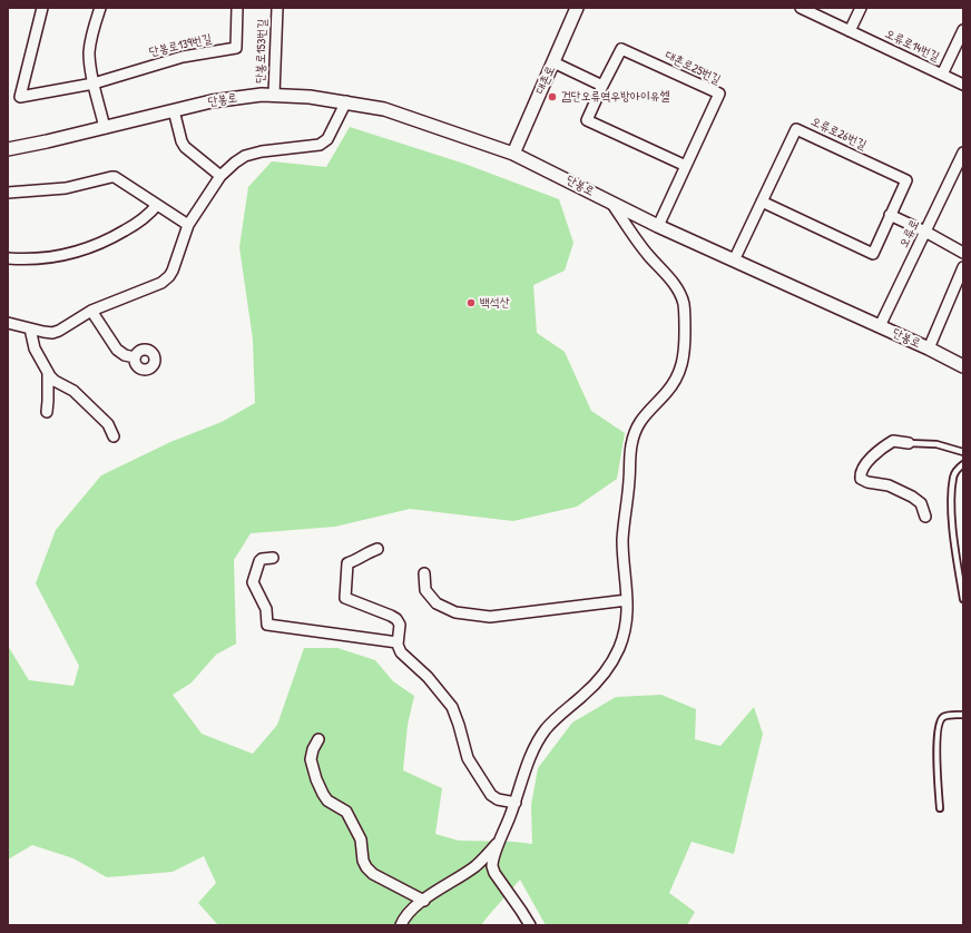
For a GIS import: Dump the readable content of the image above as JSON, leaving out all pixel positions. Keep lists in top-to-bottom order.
{
  "streets": {
    "street": [
      "단봉로139번길",
      "오류로14번길",
      "단봉로153번길",
      "대촌로25번길",
      "대촌로",
      "단봉로",
      "오류로26번길",
      "오류로"
    ]
  },
  "crossings": [
    ["단봉로153번길", "단봉로"],
    ["대촌로25번길", "단봉로"],
    ["대촌로", "단봉로"],
    ["단봉로", "오류로26번길"],
    ["단봉로", "오류로"]
  ],
  "places": ["검단오류역우방아이유쉘", "백석산"]
}
